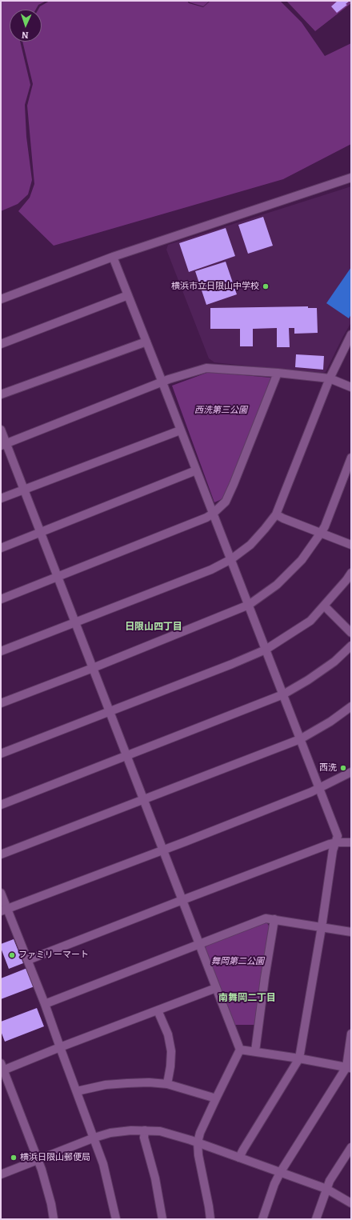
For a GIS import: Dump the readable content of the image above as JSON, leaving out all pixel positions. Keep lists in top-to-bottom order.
{
  "districts": ["日限山四丁目", "南舞岡二丁目"],
  "parks": ["西洗第三公園", "舞岡第二公園"],
  "places": [
    "横浜市立日限山中学校",
    "西洗",
    "ファミリーマート",
    "横浜日限山郵便局"
  ],
  "north": "bottom"
}
